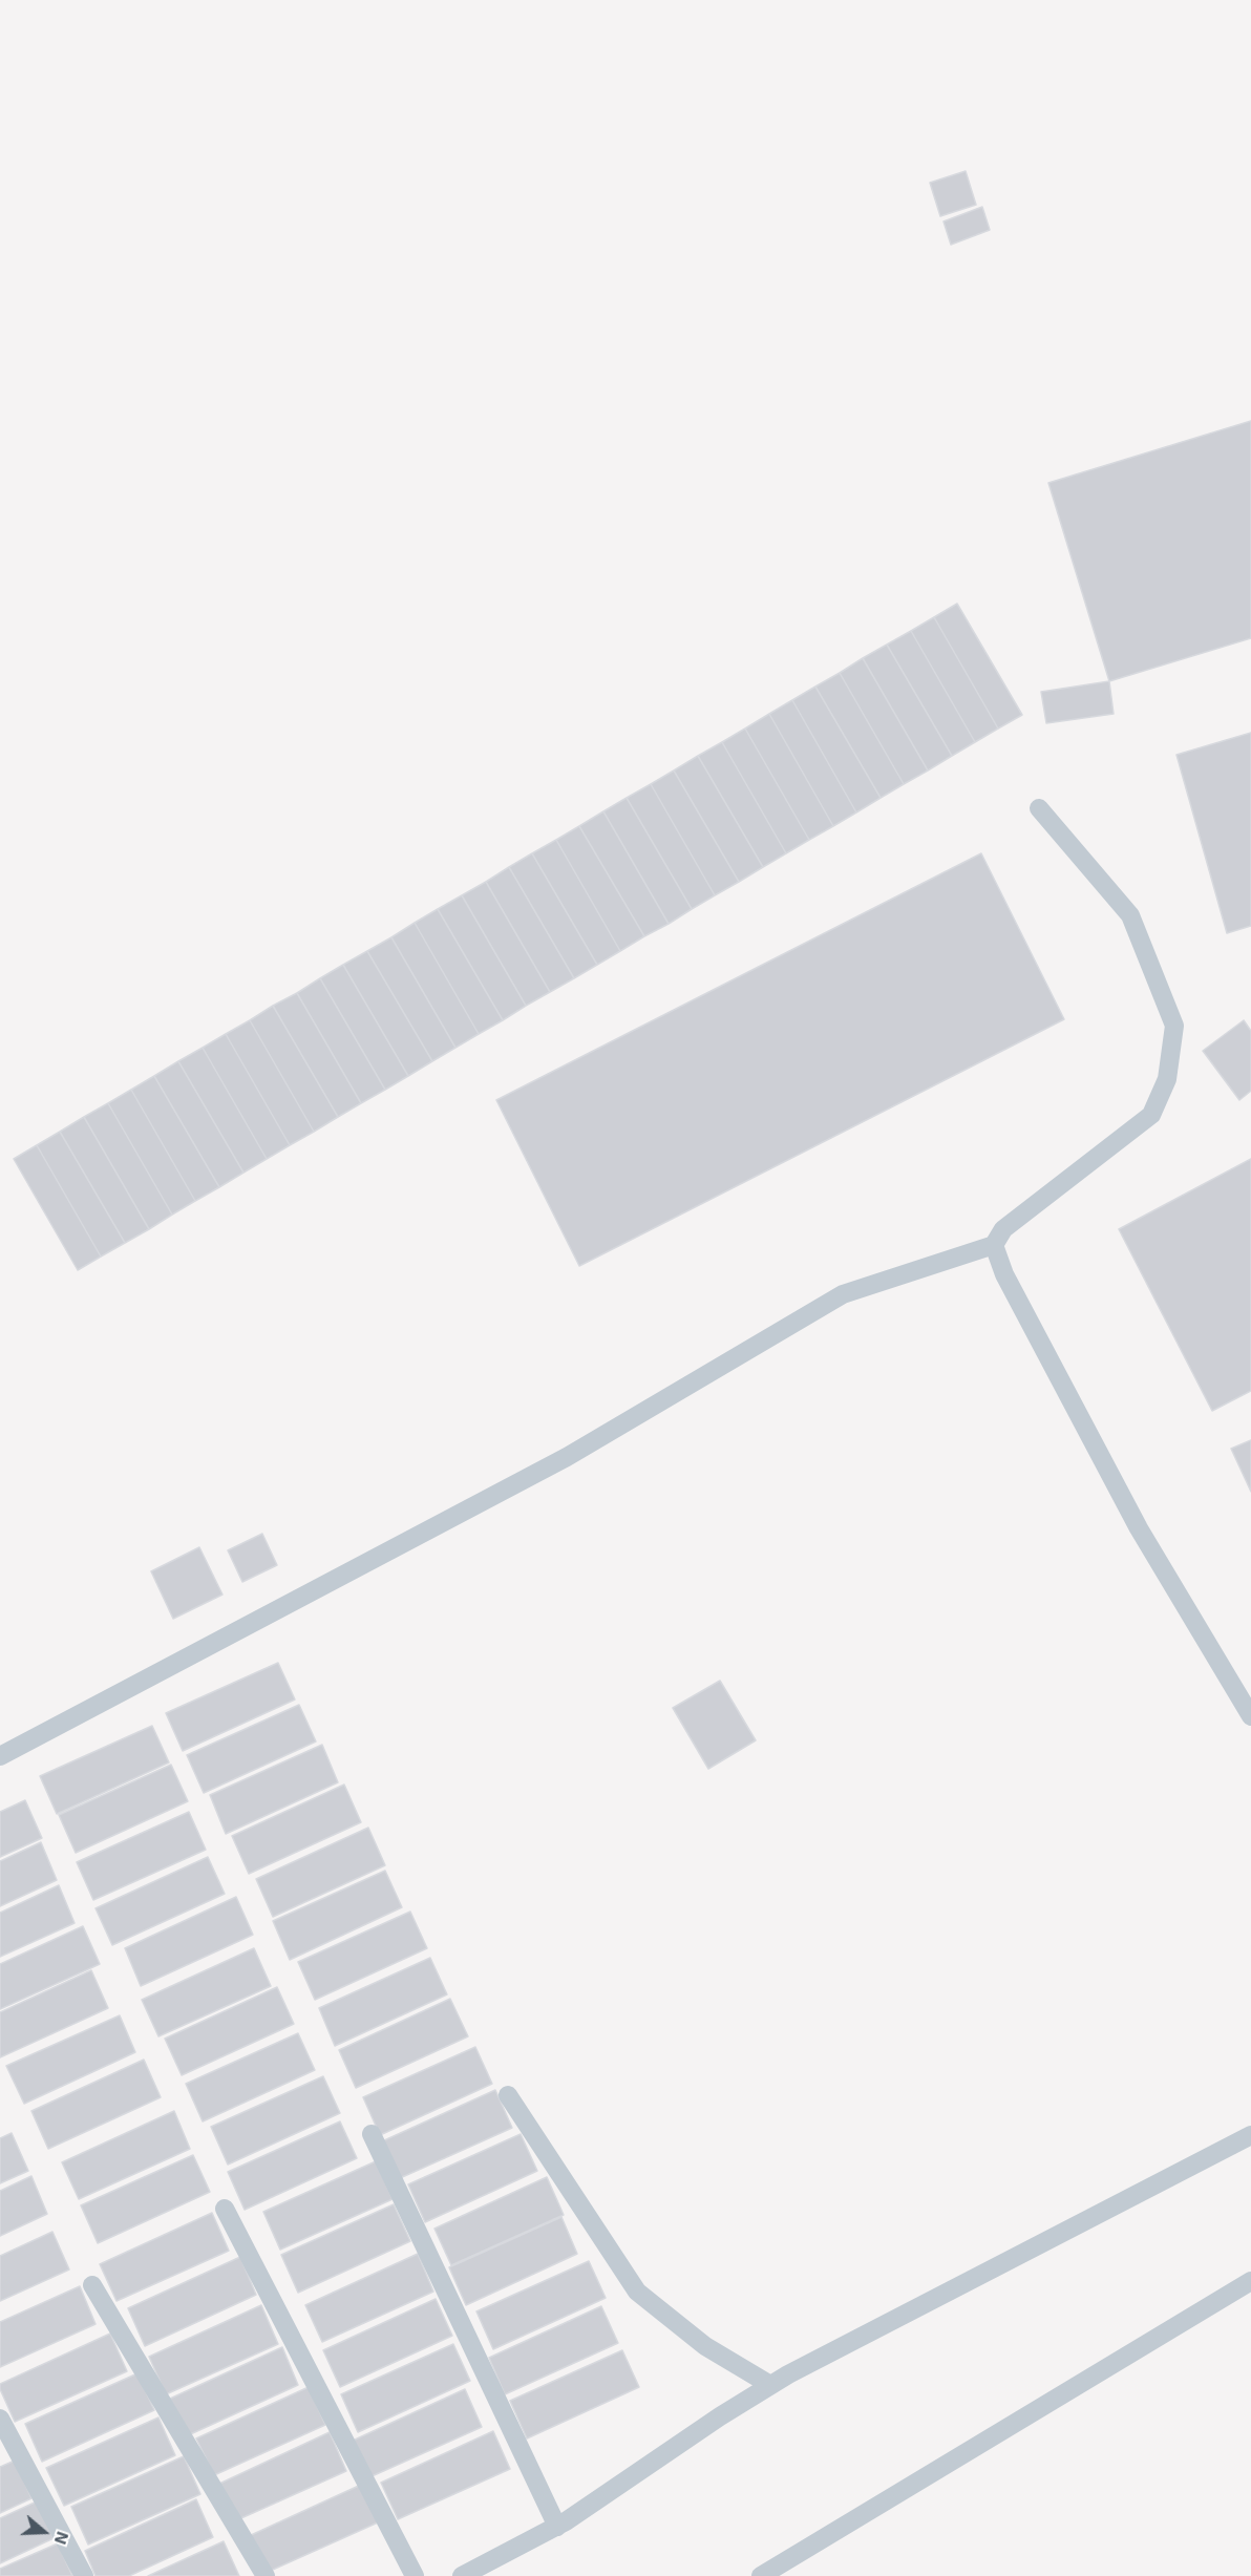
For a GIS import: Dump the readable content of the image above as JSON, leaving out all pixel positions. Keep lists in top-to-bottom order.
{
  "north": "right"
}
